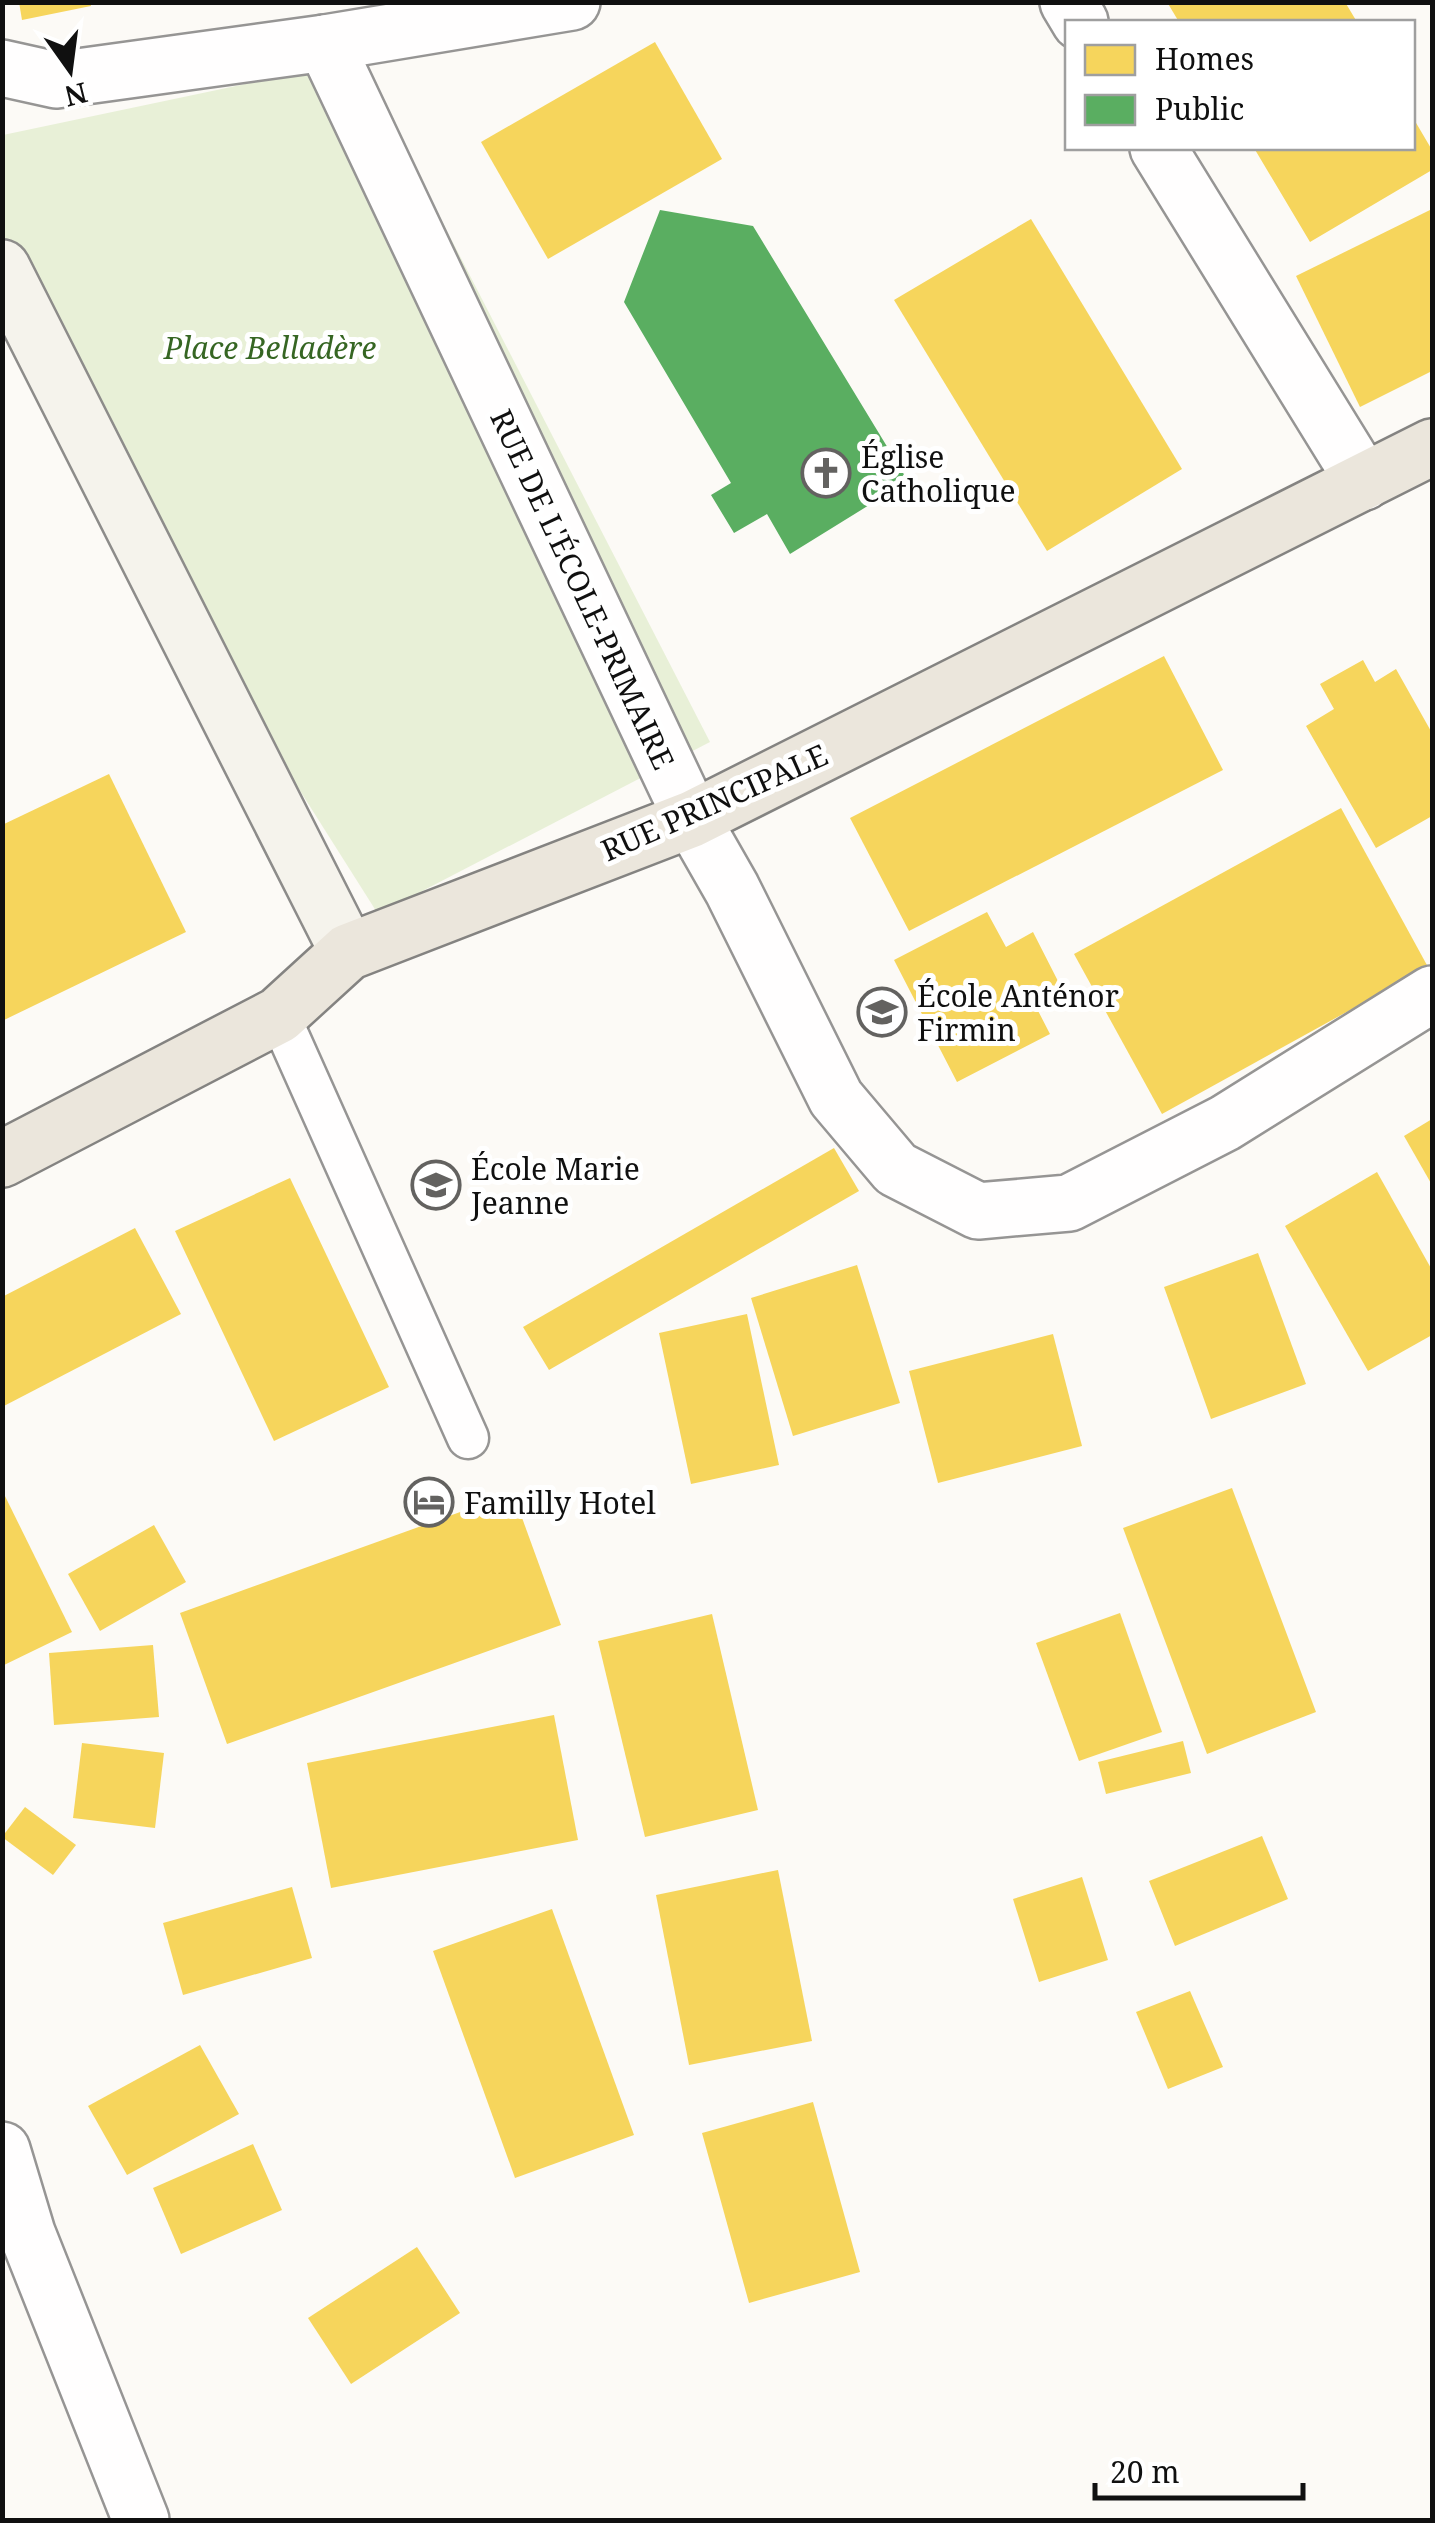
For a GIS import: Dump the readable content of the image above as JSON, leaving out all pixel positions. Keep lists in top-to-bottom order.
{
  "streets": {
    "main road": ["RUE PRINCIPALE"],
    "street": ["RUE DE L'ÉCOLE-PRIMAIRE"]
  },
  "crossings": [
    ["RUE DE L'ÉCOLE-PRIMAIRE", "RUE PRINCIPALE"]
  ],
  "parks": ["Place Belladère"],
  "places": {
    "church": ["Église Catholique"],
    "school or university": ["École Anténor Firmin", "École Marie Jeanne"],
    "hotel": ["Familly Hotel"]
  },
  "legend": ["Homes", "Public"],
  "scale_bar": "20 m",
  "north": "bottom"
}
